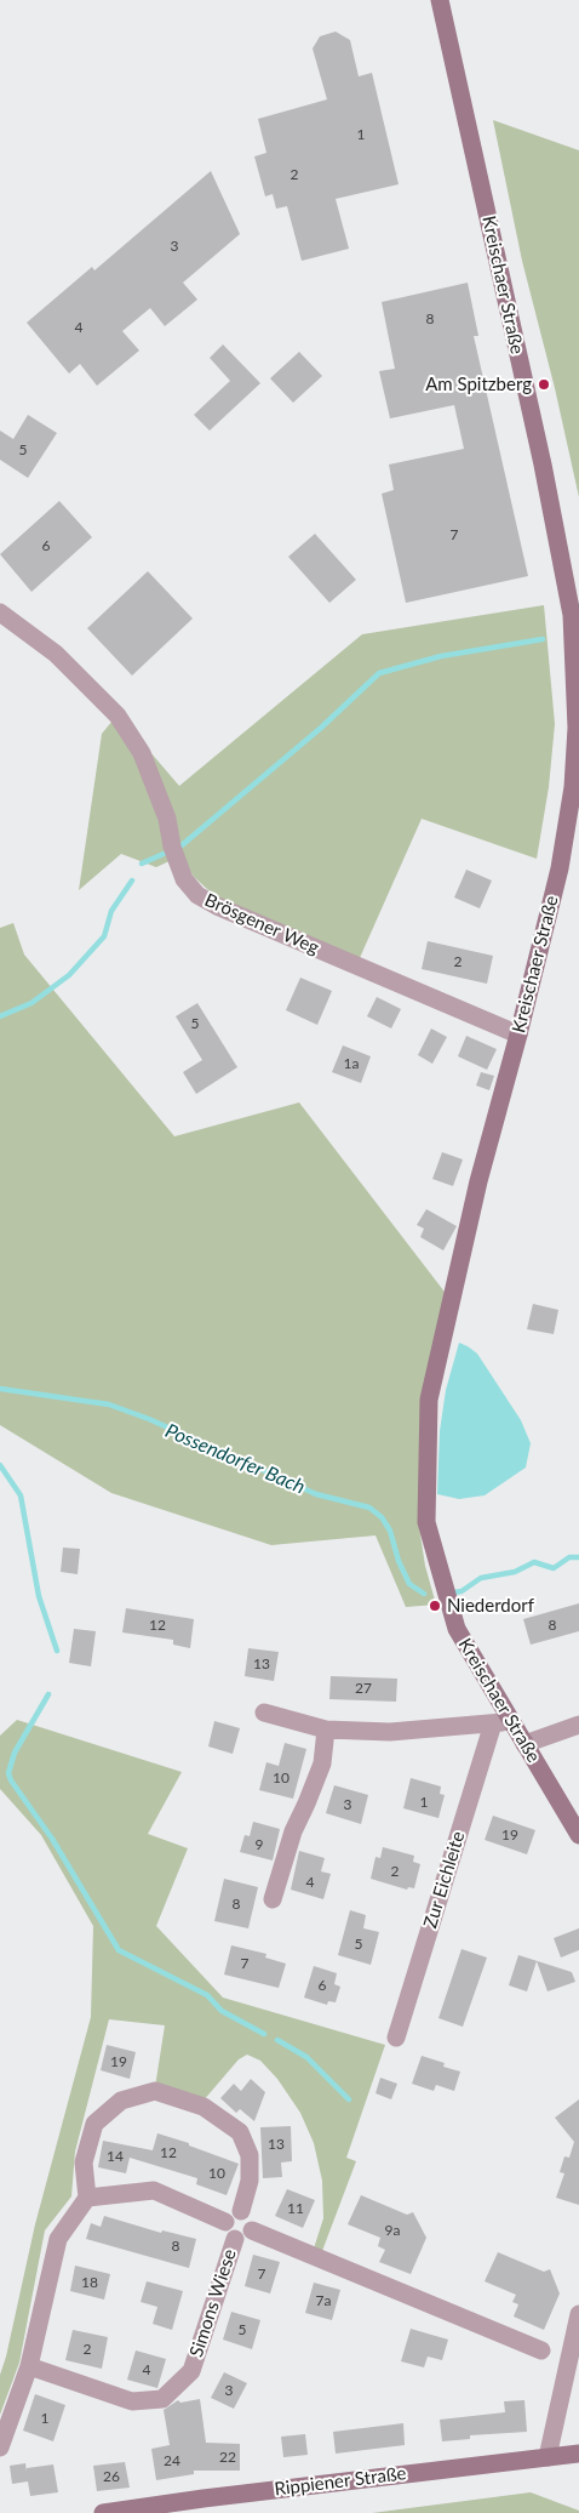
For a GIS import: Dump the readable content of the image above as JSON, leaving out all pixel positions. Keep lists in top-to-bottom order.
{
  "streets": {
    "main road": ["Kreischaer Straße", "Rippiener Straße"],
    "street": ["Brösgener Weg", "Zur Eichleite", "Simons Wiese"]
  },
  "crossings": [
    ["Kreischaer Straße", "Brösgener Weg"],
    ["Kreischaer Straße", "Zur Eichleite"]
  ],
  "water": ["Possendorfer Bach"],
  "places": ["Am Spitzberg", "Niederdorf"],
  "house_numbers": [
    "1",
    "2",
    "3",
    "8",
    "4",
    "5",
    "7",
    "6",
    "2",
    "5",
    "1a",
    "12",
    "8",
    "13",
    "27",
    "10",
    "1",
    "3",
    "19",
    "9",
    "2",
    "4",
    "8",
    "5",
    "7",
    "6",
    "19",
    "13",
    "12",
    "14",
    "10",
    "11",
    "9a",
    "8",
    "7",
    "18",
    "7a",
    "5",
    "2",
    "4",
    "3",
    "1",
    "22",
    "24",
    "26"
  ]
}
